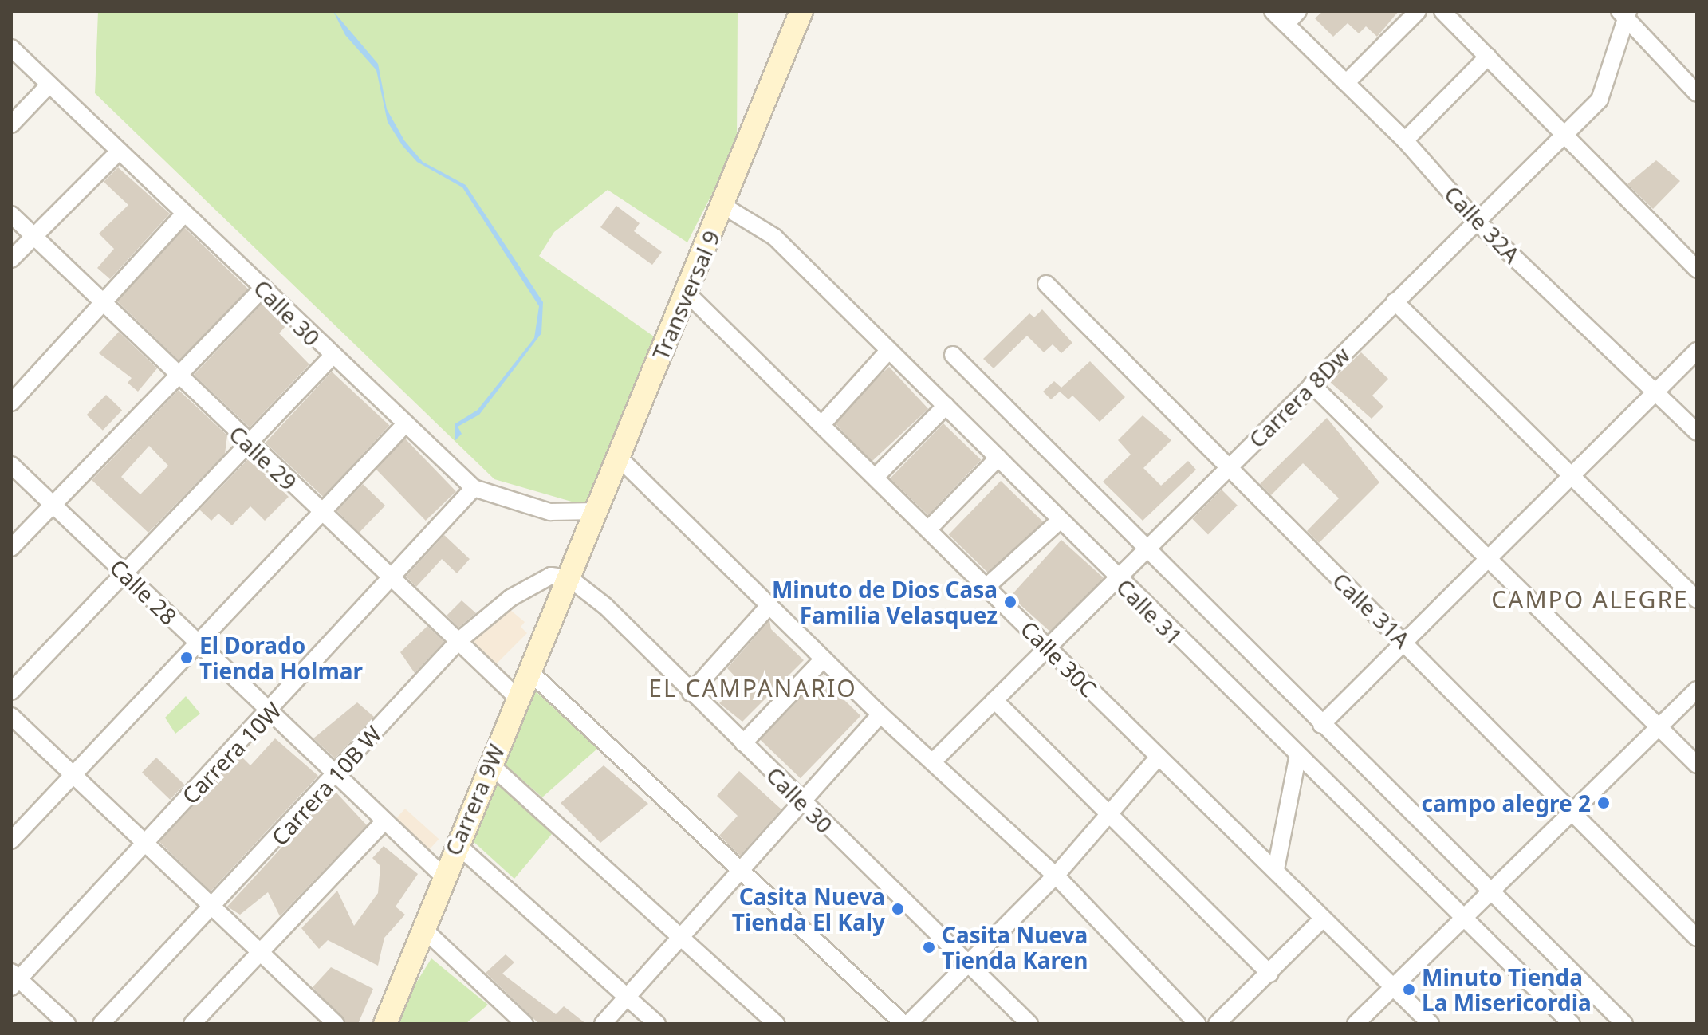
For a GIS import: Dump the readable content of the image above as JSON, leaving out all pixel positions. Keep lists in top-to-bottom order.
{
  "streets": {
    "main road": ["Transversal 9", "Carrera 9W"],
    "street": [
      "Calle 32A",
      "Calle 30",
      "Carrera 8Dw",
      "Calle 29",
      "Calle 28",
      "Calle 31A",
      "Calle 31",
      "Calle 30C",
      "Carrera 10W",
      "Carrera 10B W"
    ]
  },
  "crossings": [
    ["Calle 32A", "Carrera 8Dw"],
    ["Transversal 9", "Calle 30"],
    ["Transversal 9", "Calle 31"],
    ["Transversal 9", "Calle 30C"],
    ["Transversal 9", "Carrera 10B W"],
    ["Transversal 9", "Carrera 9W"],
    ["Calle 30", "Carrera 10W"],
    ["Calle 30", "Carrera 10B W"],
    ["Calle 30", "Carrera 9W"],
    ["Carrera 8Dw", "Calle 31A"],
    ["Carrera 8Dw", "Calle 31"],
    ["Carrera 8Dw", "Calle 30C"],
    ["Calle 29", "Carrera 10W"],
    ["Calle 29", "Carrera 10B W"],
    ["Calle 29", "Carrera 9W"],
    ["Calle 28", "Carrera 10W"],
    ["Calle 28", "Carrera 10B W"],
    ["Calle 28", "Carrera 9W"],
    ["Carrera 10B W", "Carrera 9W"]
  ],
  "districts": ["CAMPO ALEGRE", "EL CAMPANARIO"],
  "places": [
    "Minuto de Dios Casa Familia Velasquez",
    "El Dorado Tienda Holmar",
    "campo alegre 2",
    "Casita Nueva Tienda El Kaly",
    "Casita Nueva Tienda Karen",
    "Minuto Tienda La Misericordia"
  ]
}
